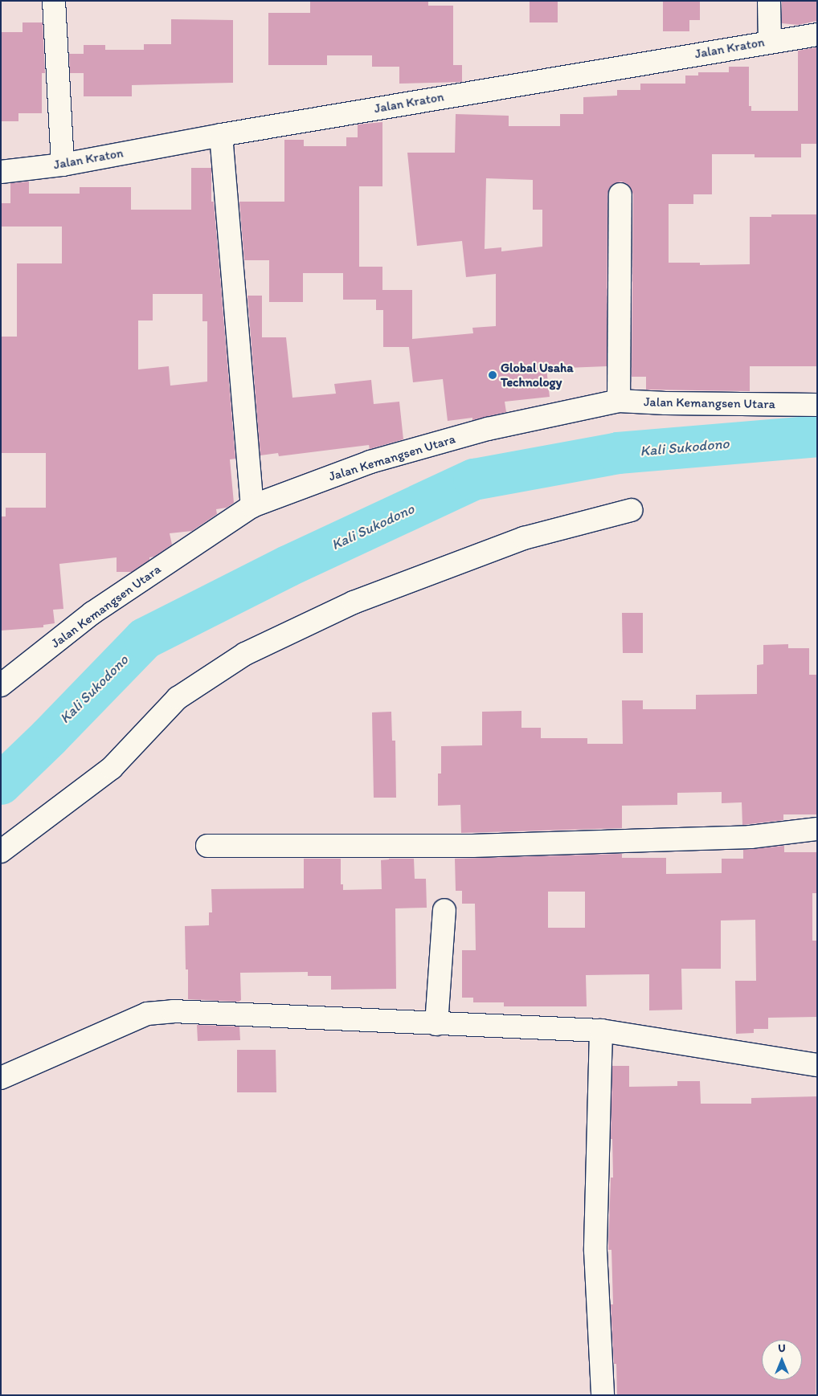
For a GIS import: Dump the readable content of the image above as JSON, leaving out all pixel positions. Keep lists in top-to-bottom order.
{
  "streets": {
    "street": ["Jalan Kraton", "Jalan Kemangsen Utara"]
  },
  "water": ["Kali Sukodono"],
  "places": ["Global Usaha Technology"],
  "north": "top"
}
